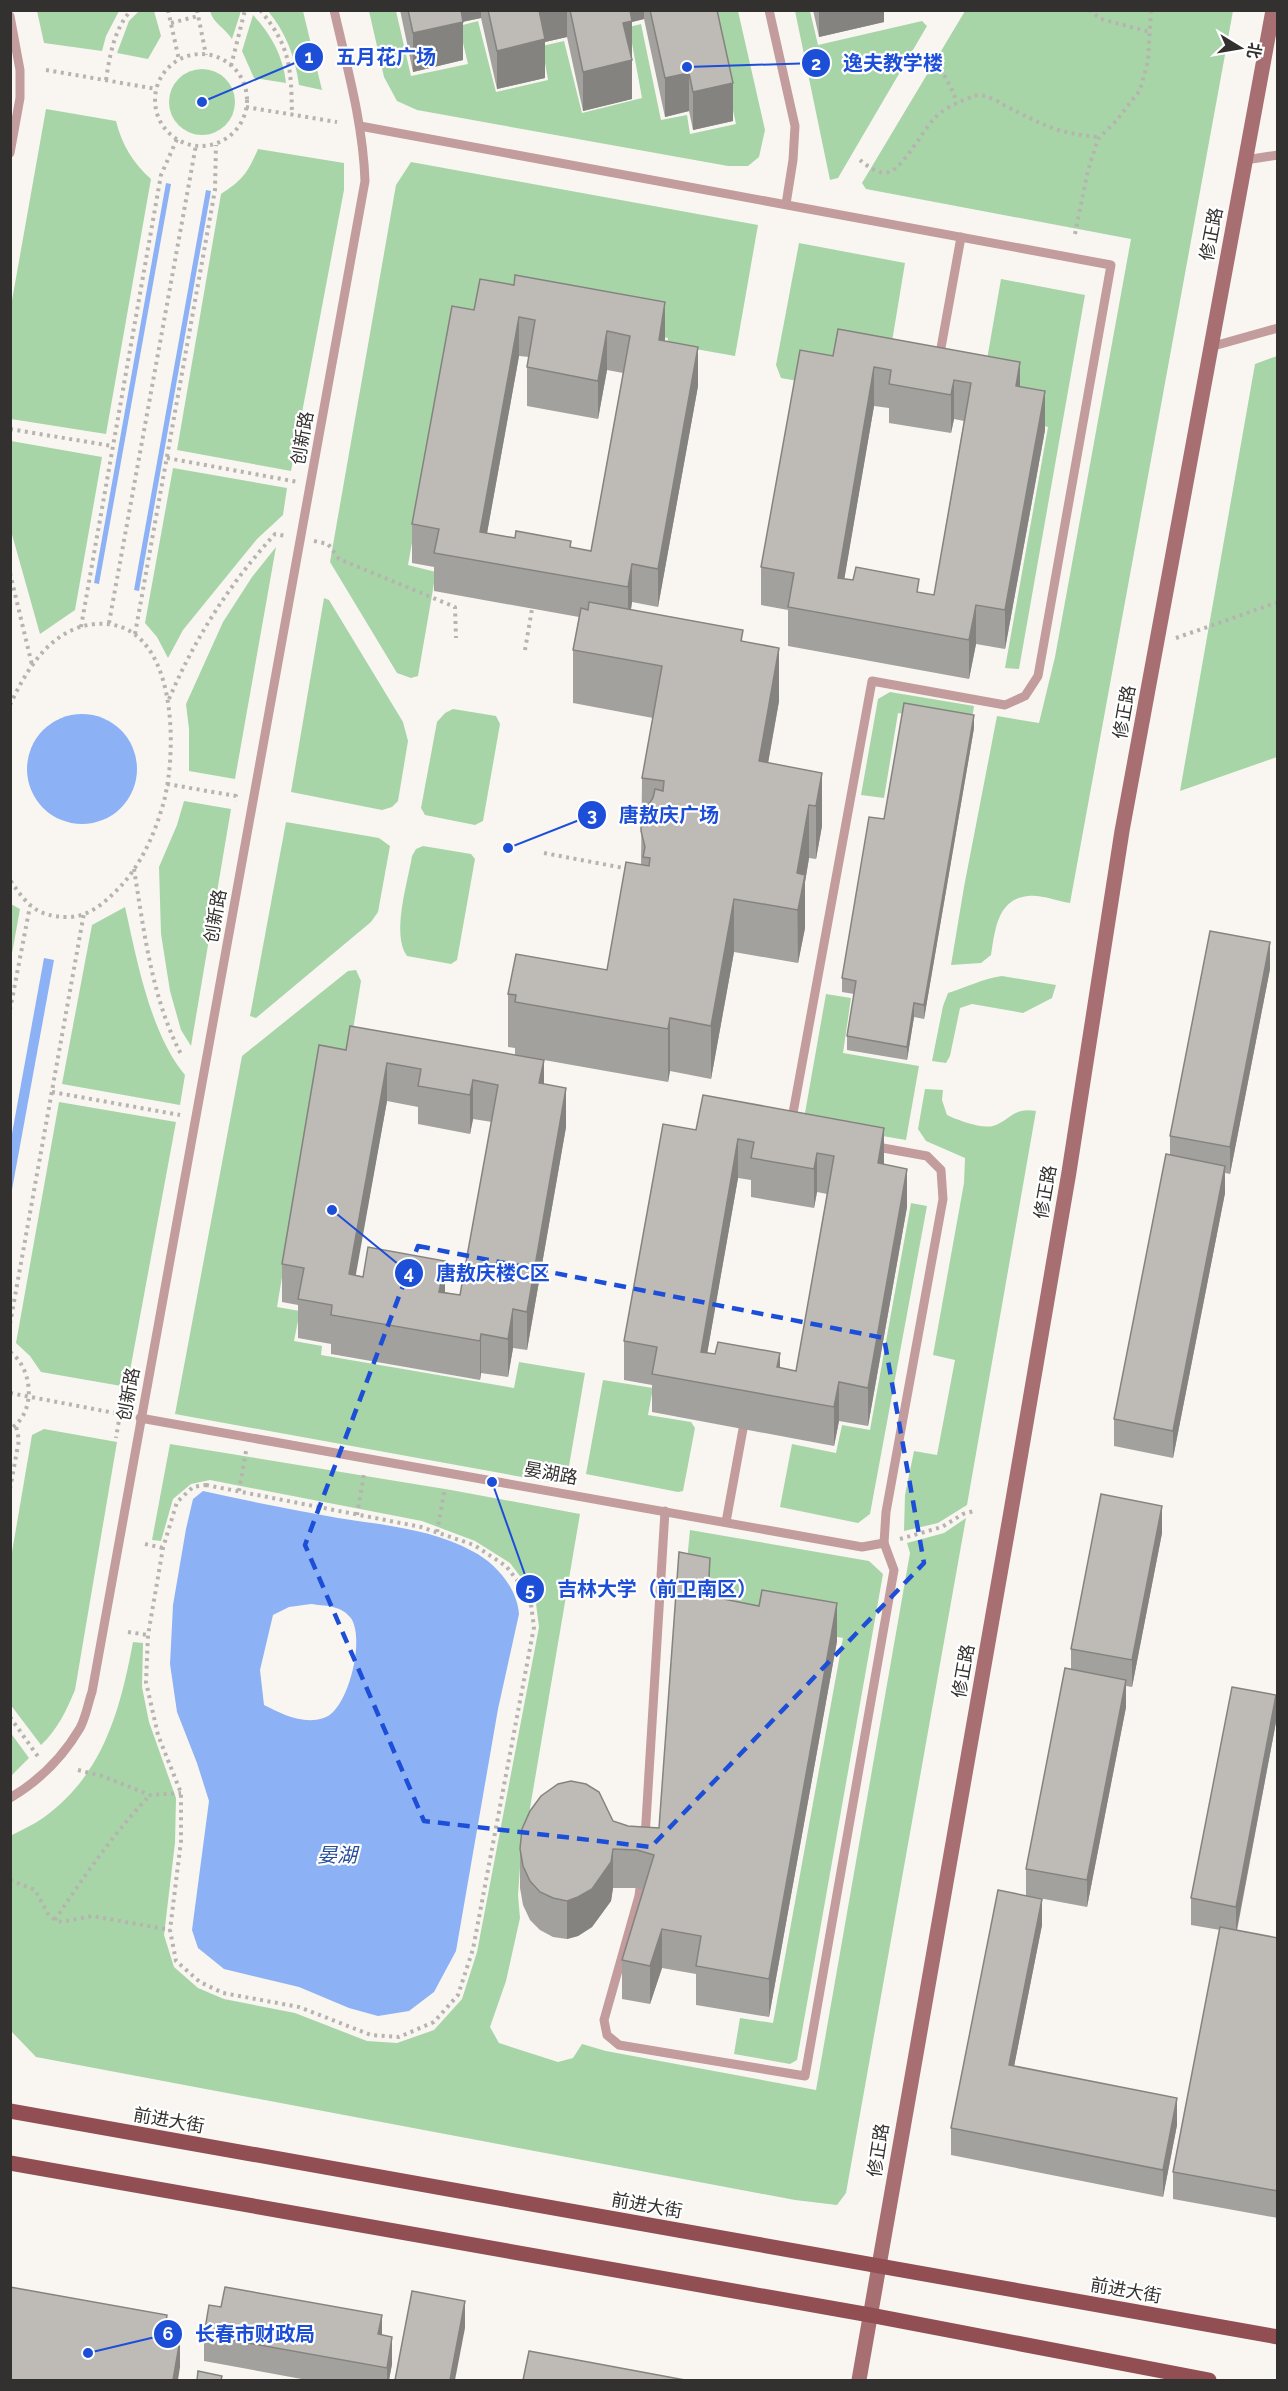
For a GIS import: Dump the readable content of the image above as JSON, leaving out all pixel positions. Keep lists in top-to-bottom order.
{
  "streets": {
    "main road": ["前进大街"],
    "street": ["修正路"],
    "lane": ["创新路", "晏湖路"]
  },
  "crossings": [
    ["修正路", "前进大街"],
    ["创新路", "晏湖路"]
  ],
  "water": ["晏湖"],
  "places": [
    "逸夫教学楼",
    "五月花广场",
    "唐敖庆广场",
    "唐敖庆楼C区",
    "吉林大学（前卫南区）",
    "长春市财政局"
  ],
  "north": "right"
}
